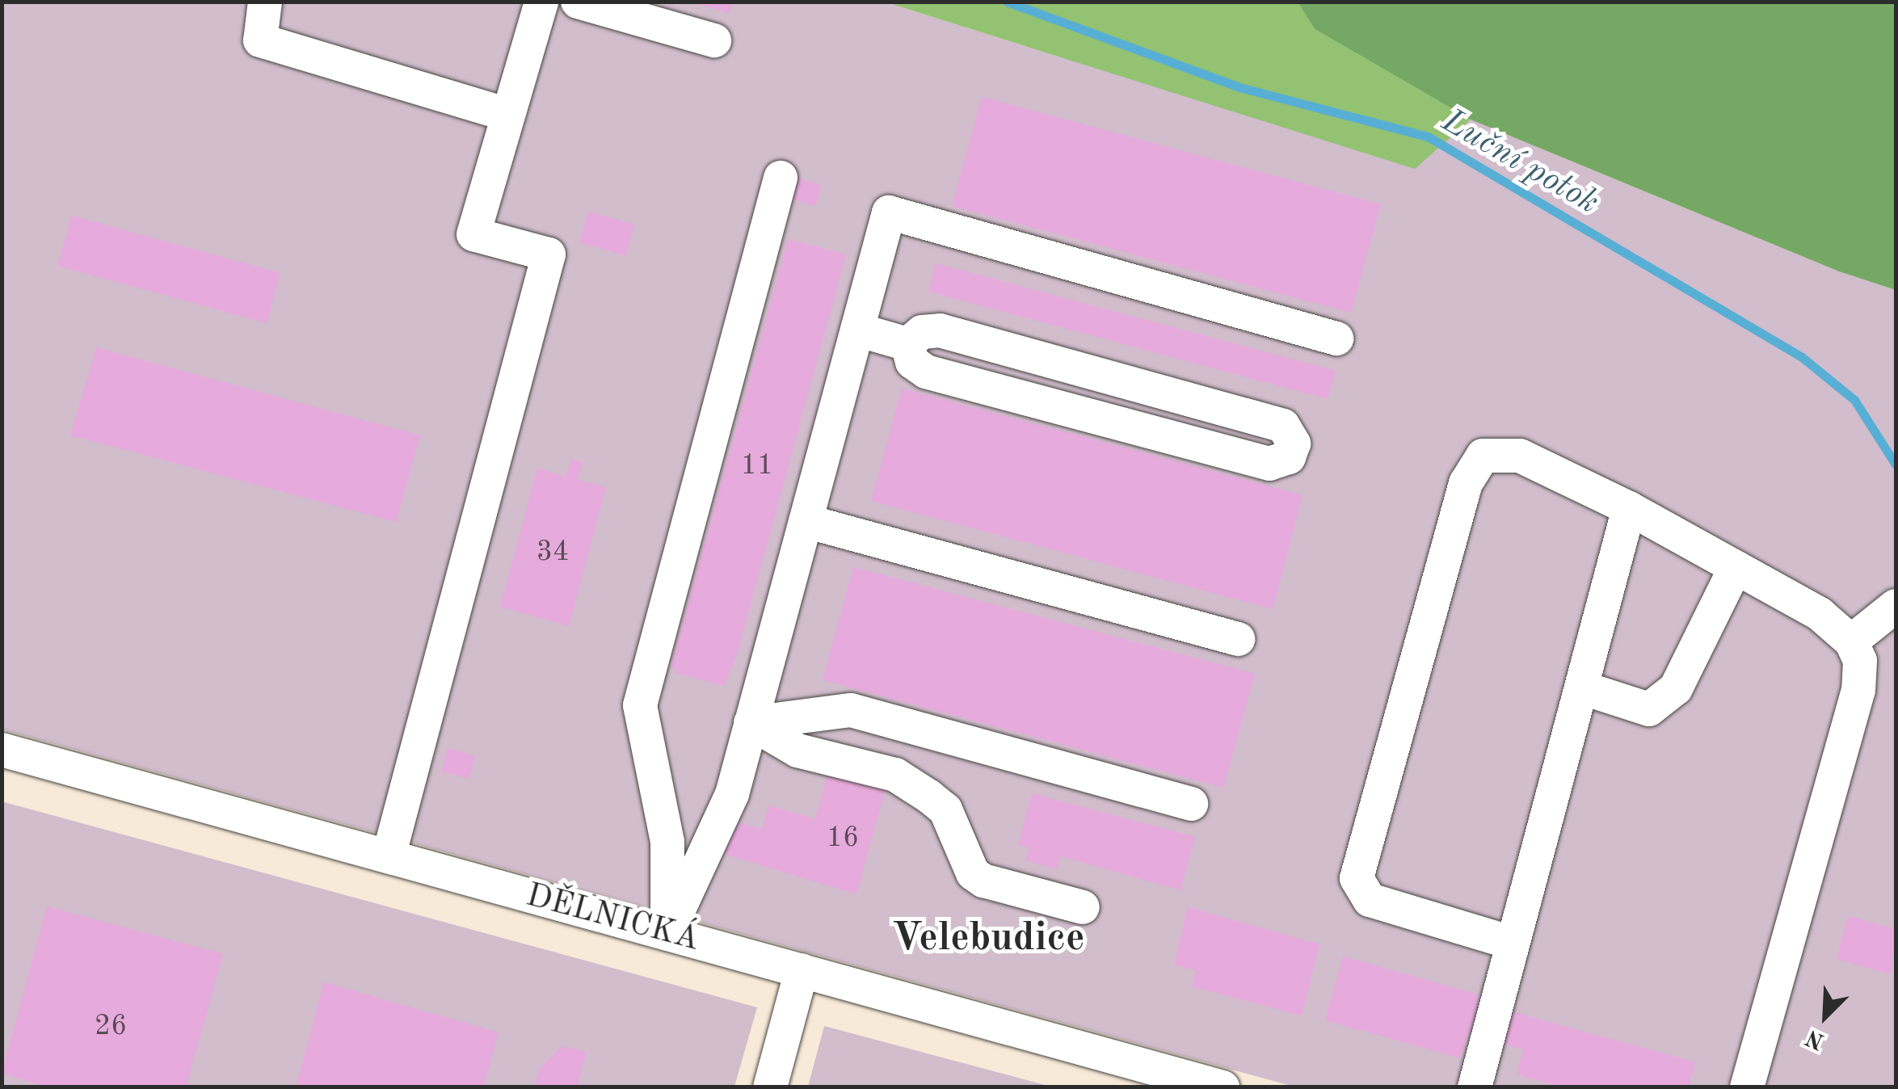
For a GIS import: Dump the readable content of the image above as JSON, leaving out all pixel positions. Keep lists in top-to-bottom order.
{
  "streets": {
    "street": ["DĚLNICKÁ"]
  },
  "districts": ["Velebudice"],
  "water": ["Luční potok"],
  "house_numbers": [
    "11",
    "34",
    "16",
    "26"
  ],
  "north": "bottom left"
}
